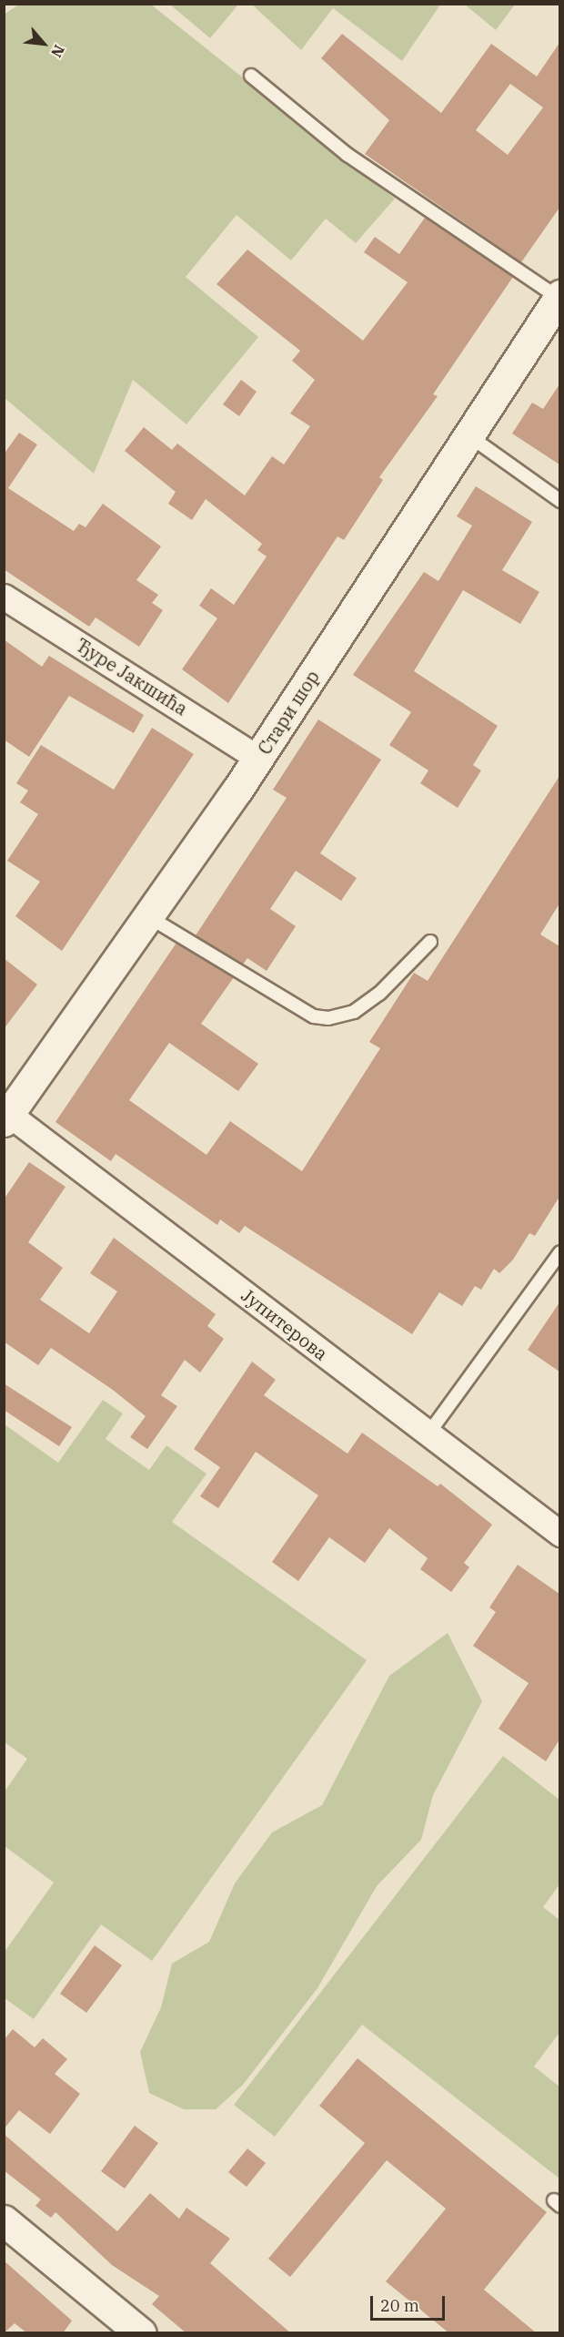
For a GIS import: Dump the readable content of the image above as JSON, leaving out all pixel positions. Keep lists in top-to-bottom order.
{
  "streets": {
    "main road": ["Стари шор"],
    "street": ["Ђуре Јакшића", "Јупитерова"]
  },
  "crossings": [
    ["Ђуре Јакшића", "Стари шор"],
    ["Стари шор", "Јупитерова"]
  ],
  "scale_bar": "20 m",
  "north": "bottom right"
}
